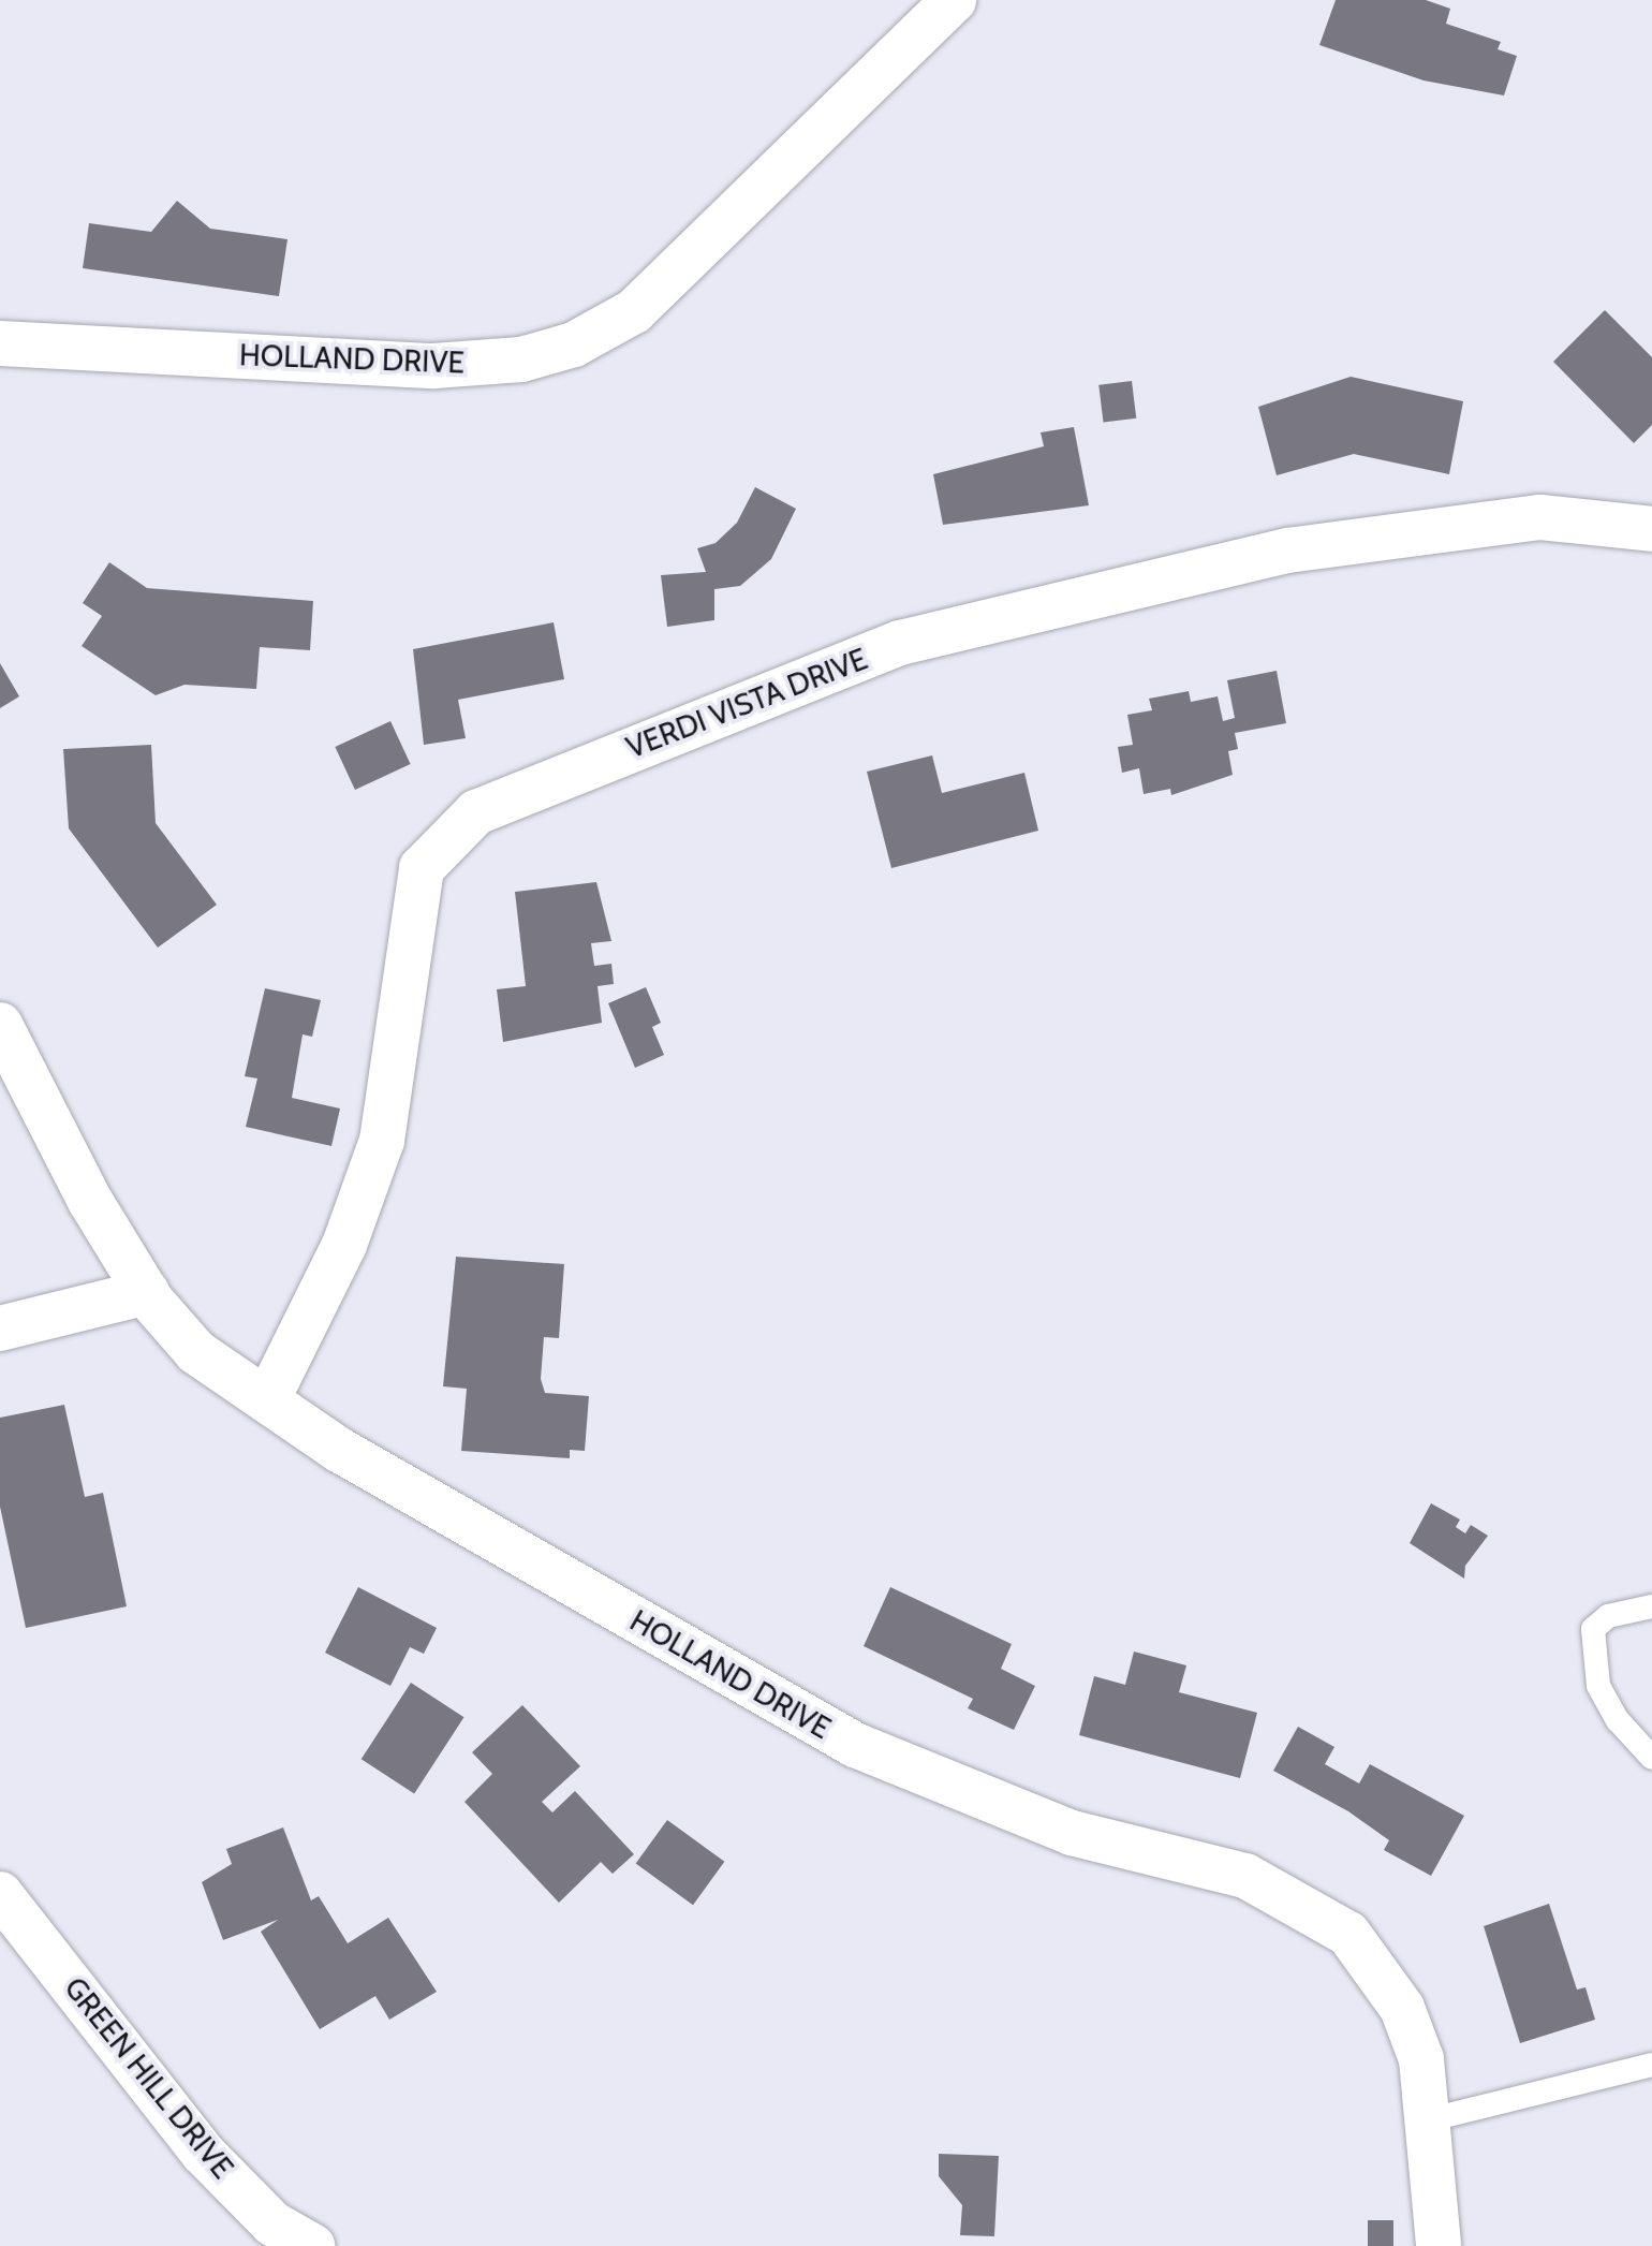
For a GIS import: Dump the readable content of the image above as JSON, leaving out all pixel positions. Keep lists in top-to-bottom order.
{
  "streets": {
    "street": ["HOLLAND DRIVE", "VERDI VISTA DRIVE", "GREEN HILL DRIVE"]
  },
  "crossings": [
    ["HOLLAND DRIVE", "VERDI VISTA DRIVE"]
  ]
}
